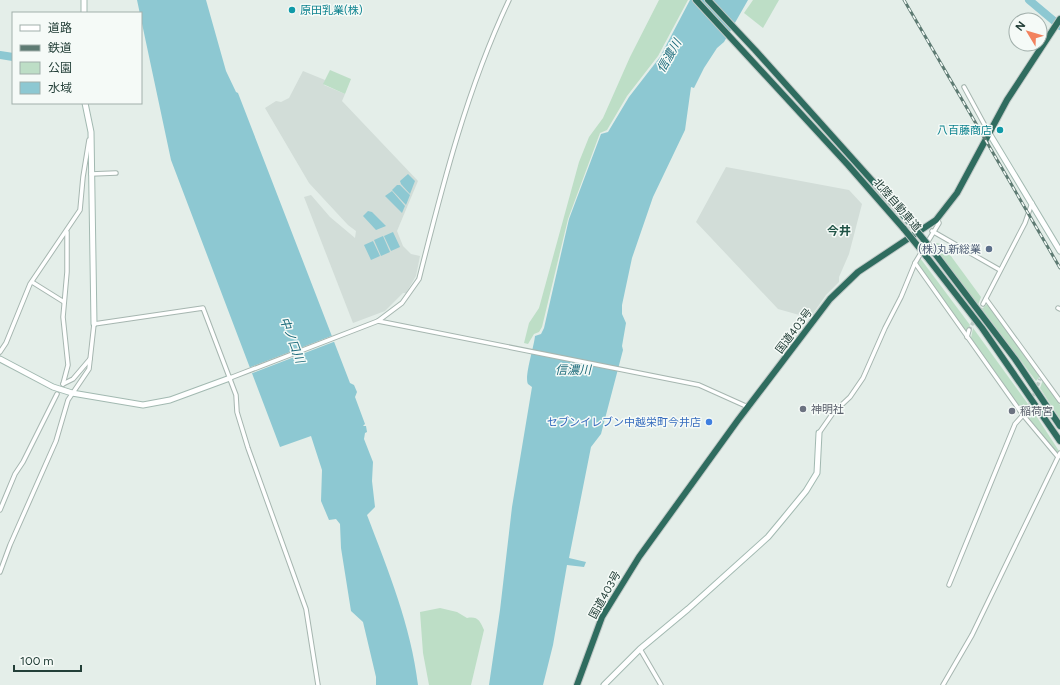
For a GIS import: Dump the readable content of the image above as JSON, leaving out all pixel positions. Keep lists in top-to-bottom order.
{
  "streets": {
    "highway": ["北陸自動車道", "国道403号"]
  },
  "districts": ["今井"],
  "water": ["信濃川", "中ノ口川"],
  "places": [
    "原田乳業(株)",
    "八百藤商店",
    "(株)丸新総業",
    "神明社",
    "稲荷宮",
    "セブンイレブン中越栄町今井店"
  ],
  "legend": [
    "道路",
    "鉄道",
    "公園",
    "水域"
  ],
  "scale_bar": "100 m",
  "north": "top left"
}
